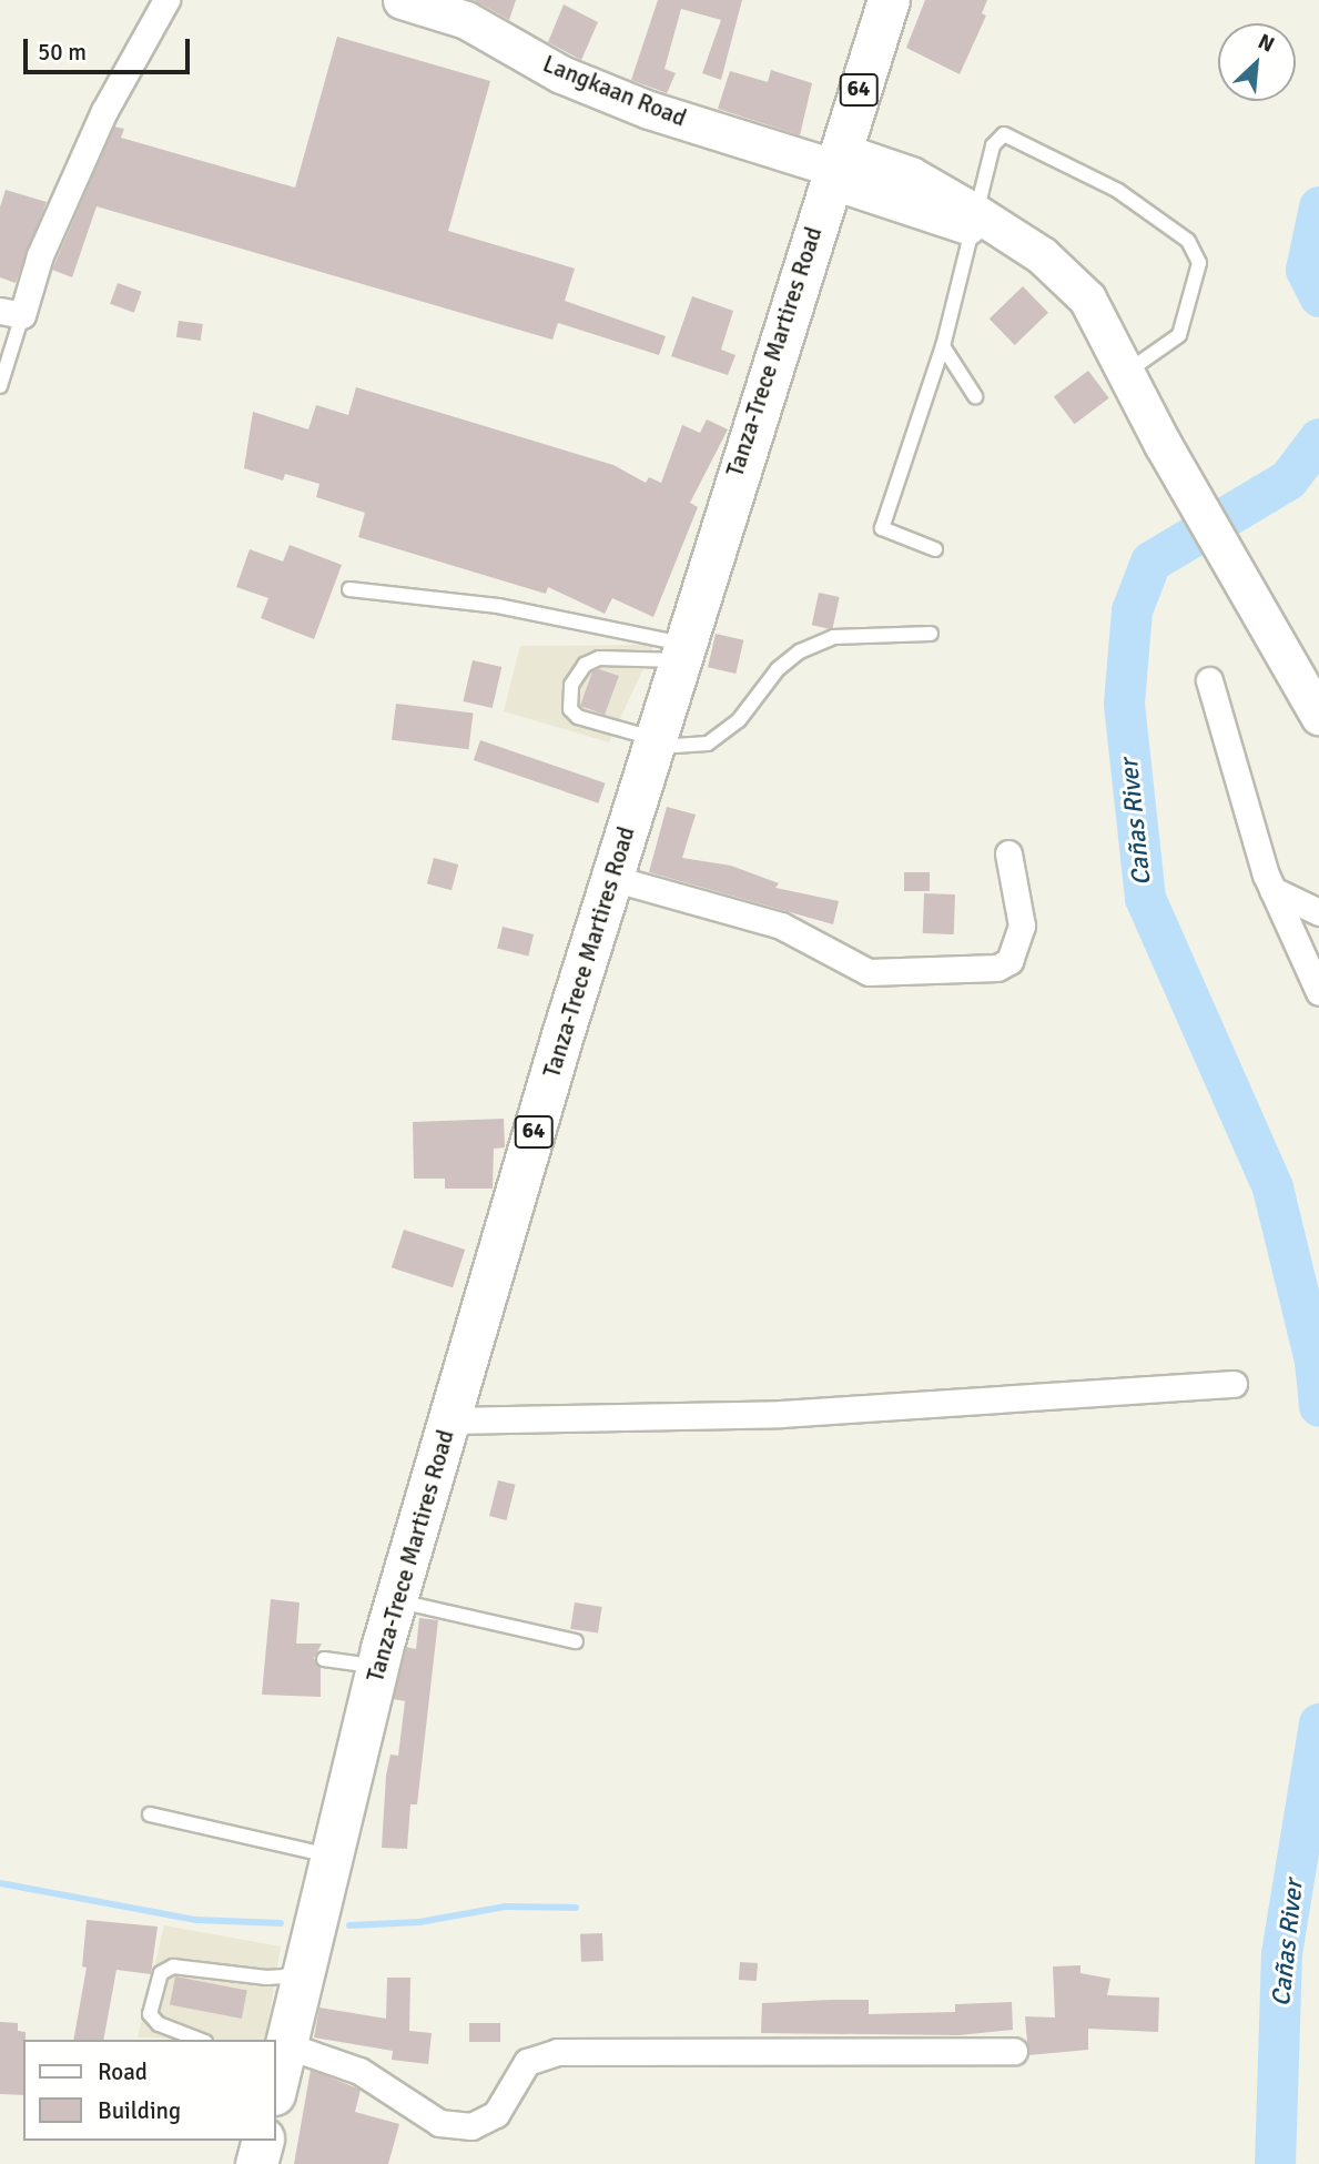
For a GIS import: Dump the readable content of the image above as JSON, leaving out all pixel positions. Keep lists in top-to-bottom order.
{
  "streets": {
    "main road": ["64", "Tanza-Trece Martires Road"],
    "street": ["Langkaan Road"]
  },
  "crossings": [
    ["Langkaan Road", "Tanza-Trece Martires Road"]
  ],
  "water": ["Cañas River"],
  "legend": ["Road", "Building"],
  "scale_bar": "50 m",
  "north": "top right"
}
